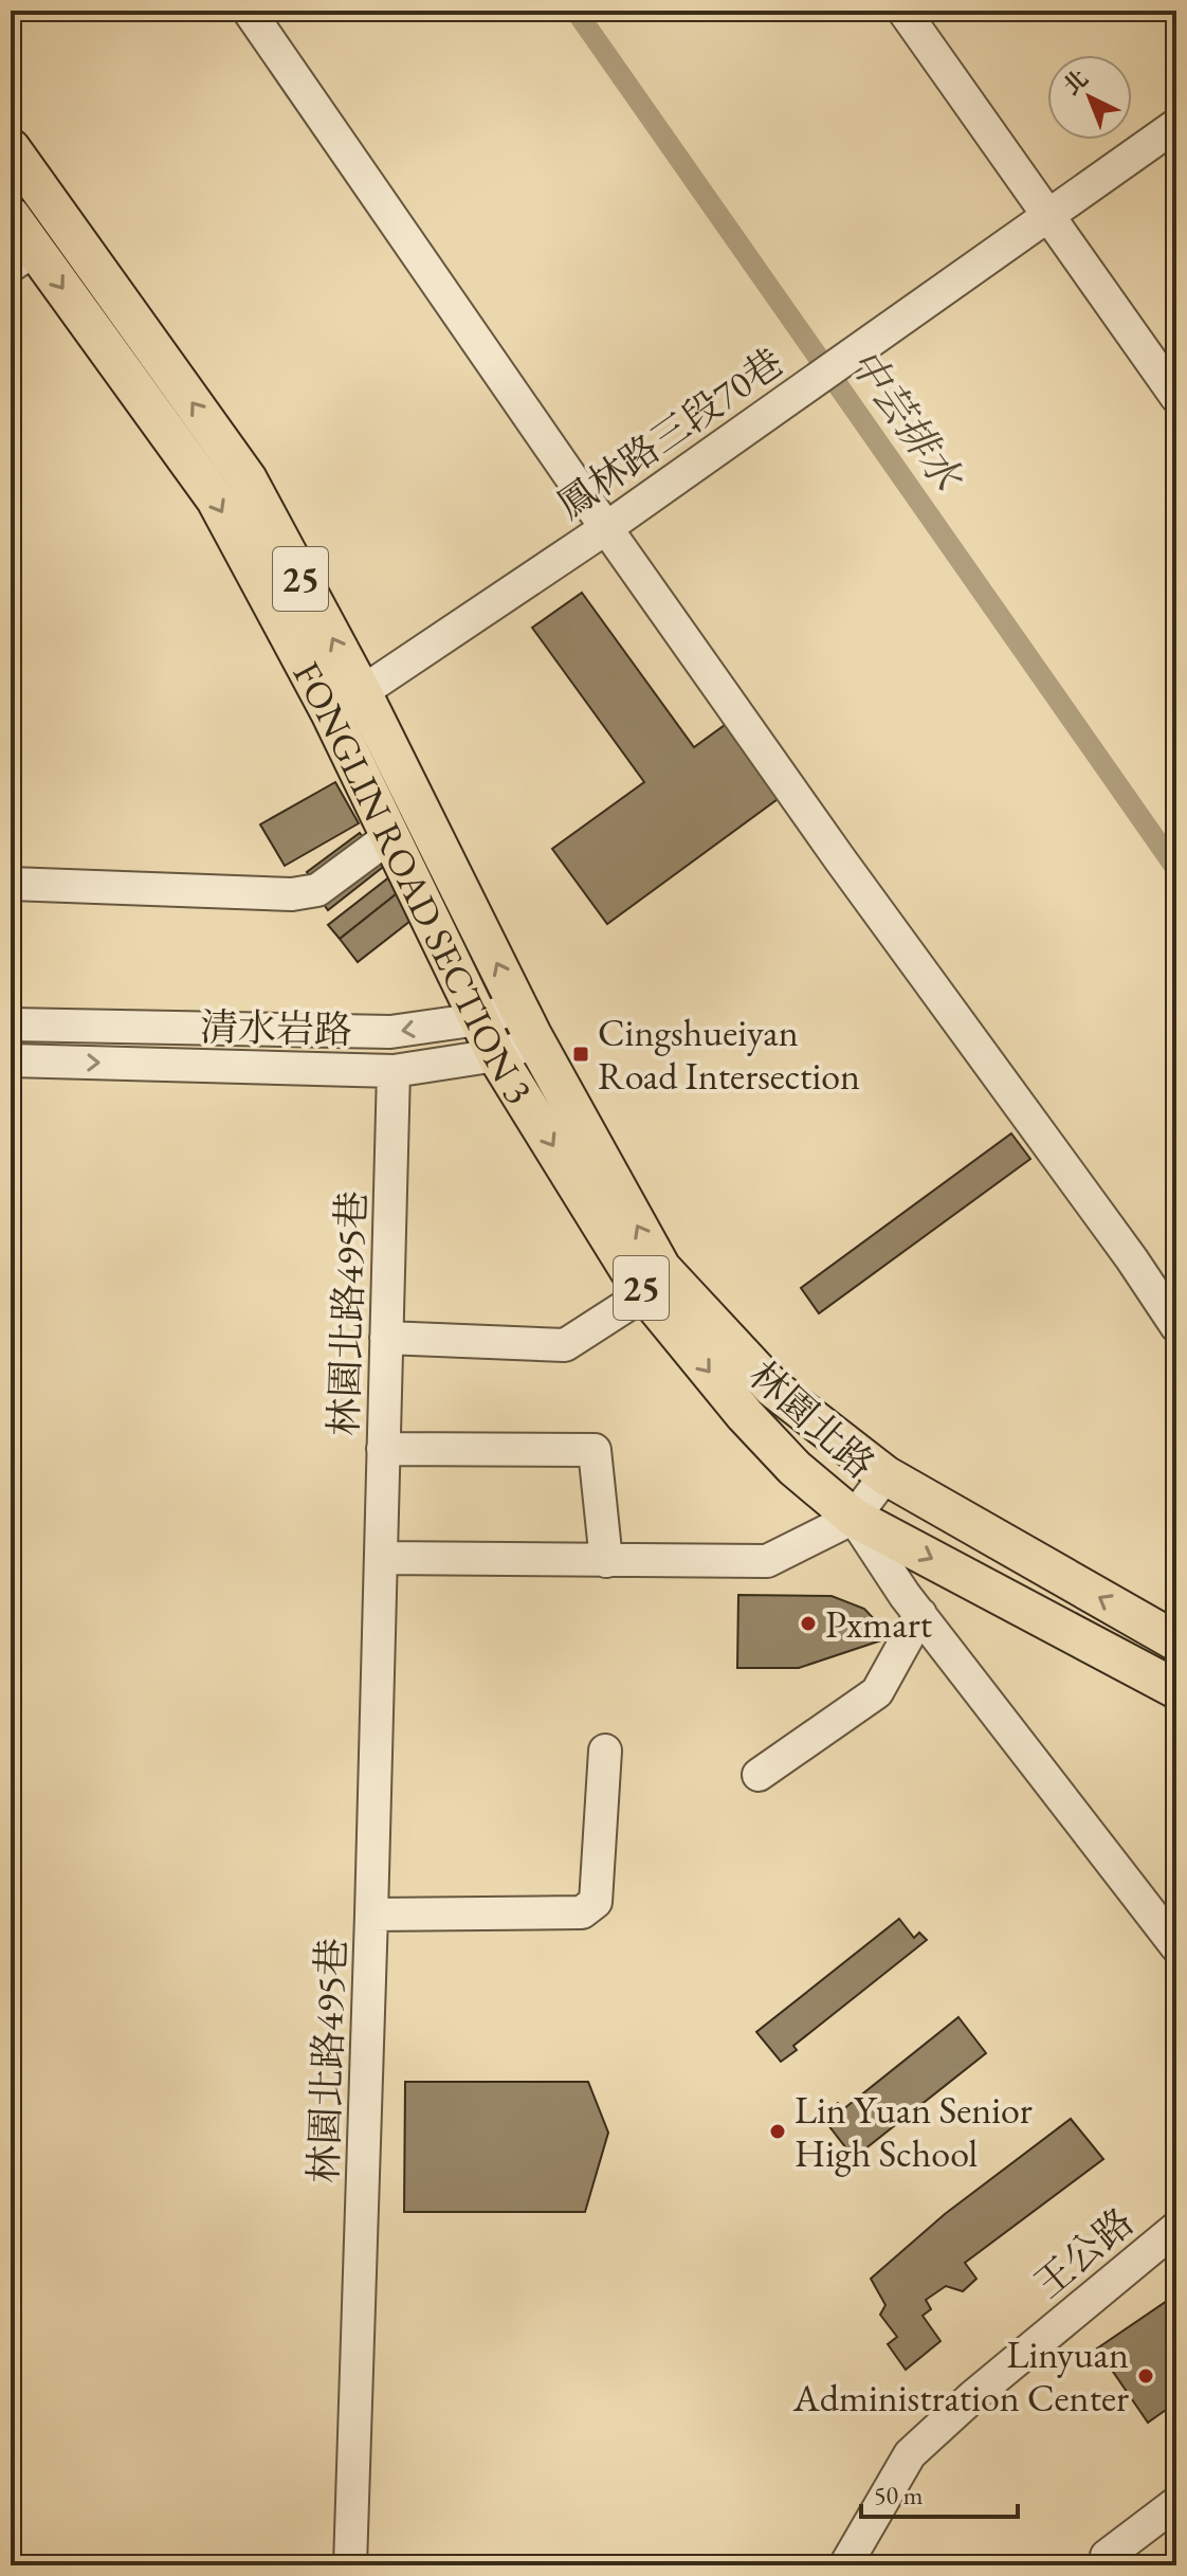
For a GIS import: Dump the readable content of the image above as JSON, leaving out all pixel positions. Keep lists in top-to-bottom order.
{
  "streets": {
    "main road": ["25", "FONGLIN ROAD SECTION 3", "林園北路"],
    "street": [
      "鳳林路三段70巷",
      "清水岩路",
      "林園北路495巷",
      "王公路"
    ]
  },
  "crossings": [
    ["鳳林路三段70巷", "FONGLIN ROAD SECTION 3"],
    ["25", "FONGLIN ROAD SECTION 3"],
    ["25", "林園北路"],
    ["FONGLIN ROAD SECTION 3", "清水岩路"],
    ["FONGLIN ROAD SECTION 3", "林園北路"],
    ["清水岩路", "林園北路495巷"],
    ["清水岩路", "林園北路"]
  ],
  "one_way": ["林園北路"],
  "water": ["中芸排水"],
  "places": {
    "transit": ["Cingshueiyan Road Intersection"],
    "other": ["Pxmart", "Lin Yuan Senior High School", "Linyuan Administration Center"]
  },
  "scale_bar": "50 m",
  "north": "top left"
}
